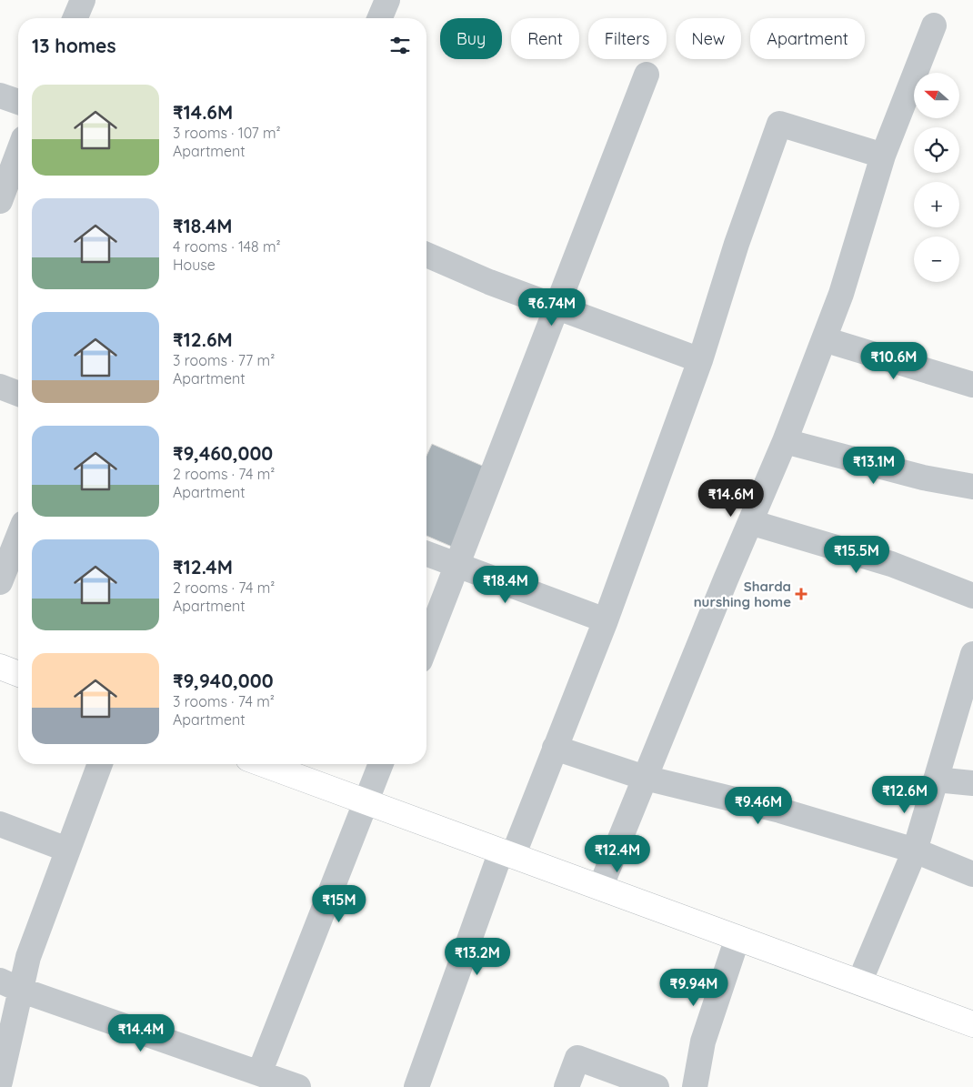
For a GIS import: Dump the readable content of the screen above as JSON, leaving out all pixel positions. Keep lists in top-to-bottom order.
{
  "places": {
    "health": ["Sharda nurshing home"]
  },
  "north": "left",
  "page": {
    "chip": [
      "Buy",
      "Rent",
      "Filters",
      "New",
      "Apartment"
    ],
    "heading": "13 homes",
    "map_buttons": ["+", "−"],
    "list": [
      {
        "name": "₹14.6M",
        "note": "3 rooms · 107 m² · Apartment"
      },
      {
        "name": "₹18.4M",
        "note": "4 rooms · 148 m² · House"
      },
      {
        "name": "₹12.6M",
        "note": "3 rooms · 77 m² · Apartment"
      },
      {
        "name": "₹9,460,000",
        "note": "2 rooms · 74 m² · Apartment"
      },
      {
        "name": "₹12.4M",
        "note": "2 rooms · 74 m² · Apartment"
      },
      {
        "name": "₹9,940,000",
        "note": "3 rooms · 74 m² · Apartment"
      }
    ],
    "price": [
      "₹6.74M",
      "₹10.6M",
      "₹13.1M",
      "₹14.6M",
      "₹15.5M",
      "₹18.4M",
      "₹12.6M",
      "₹9.46M",
      "₹12.4M",
      "₹15M",
      "₹13.2M",
      "₹9.94M",
      "₹14.4M"
    ]
  }
}
